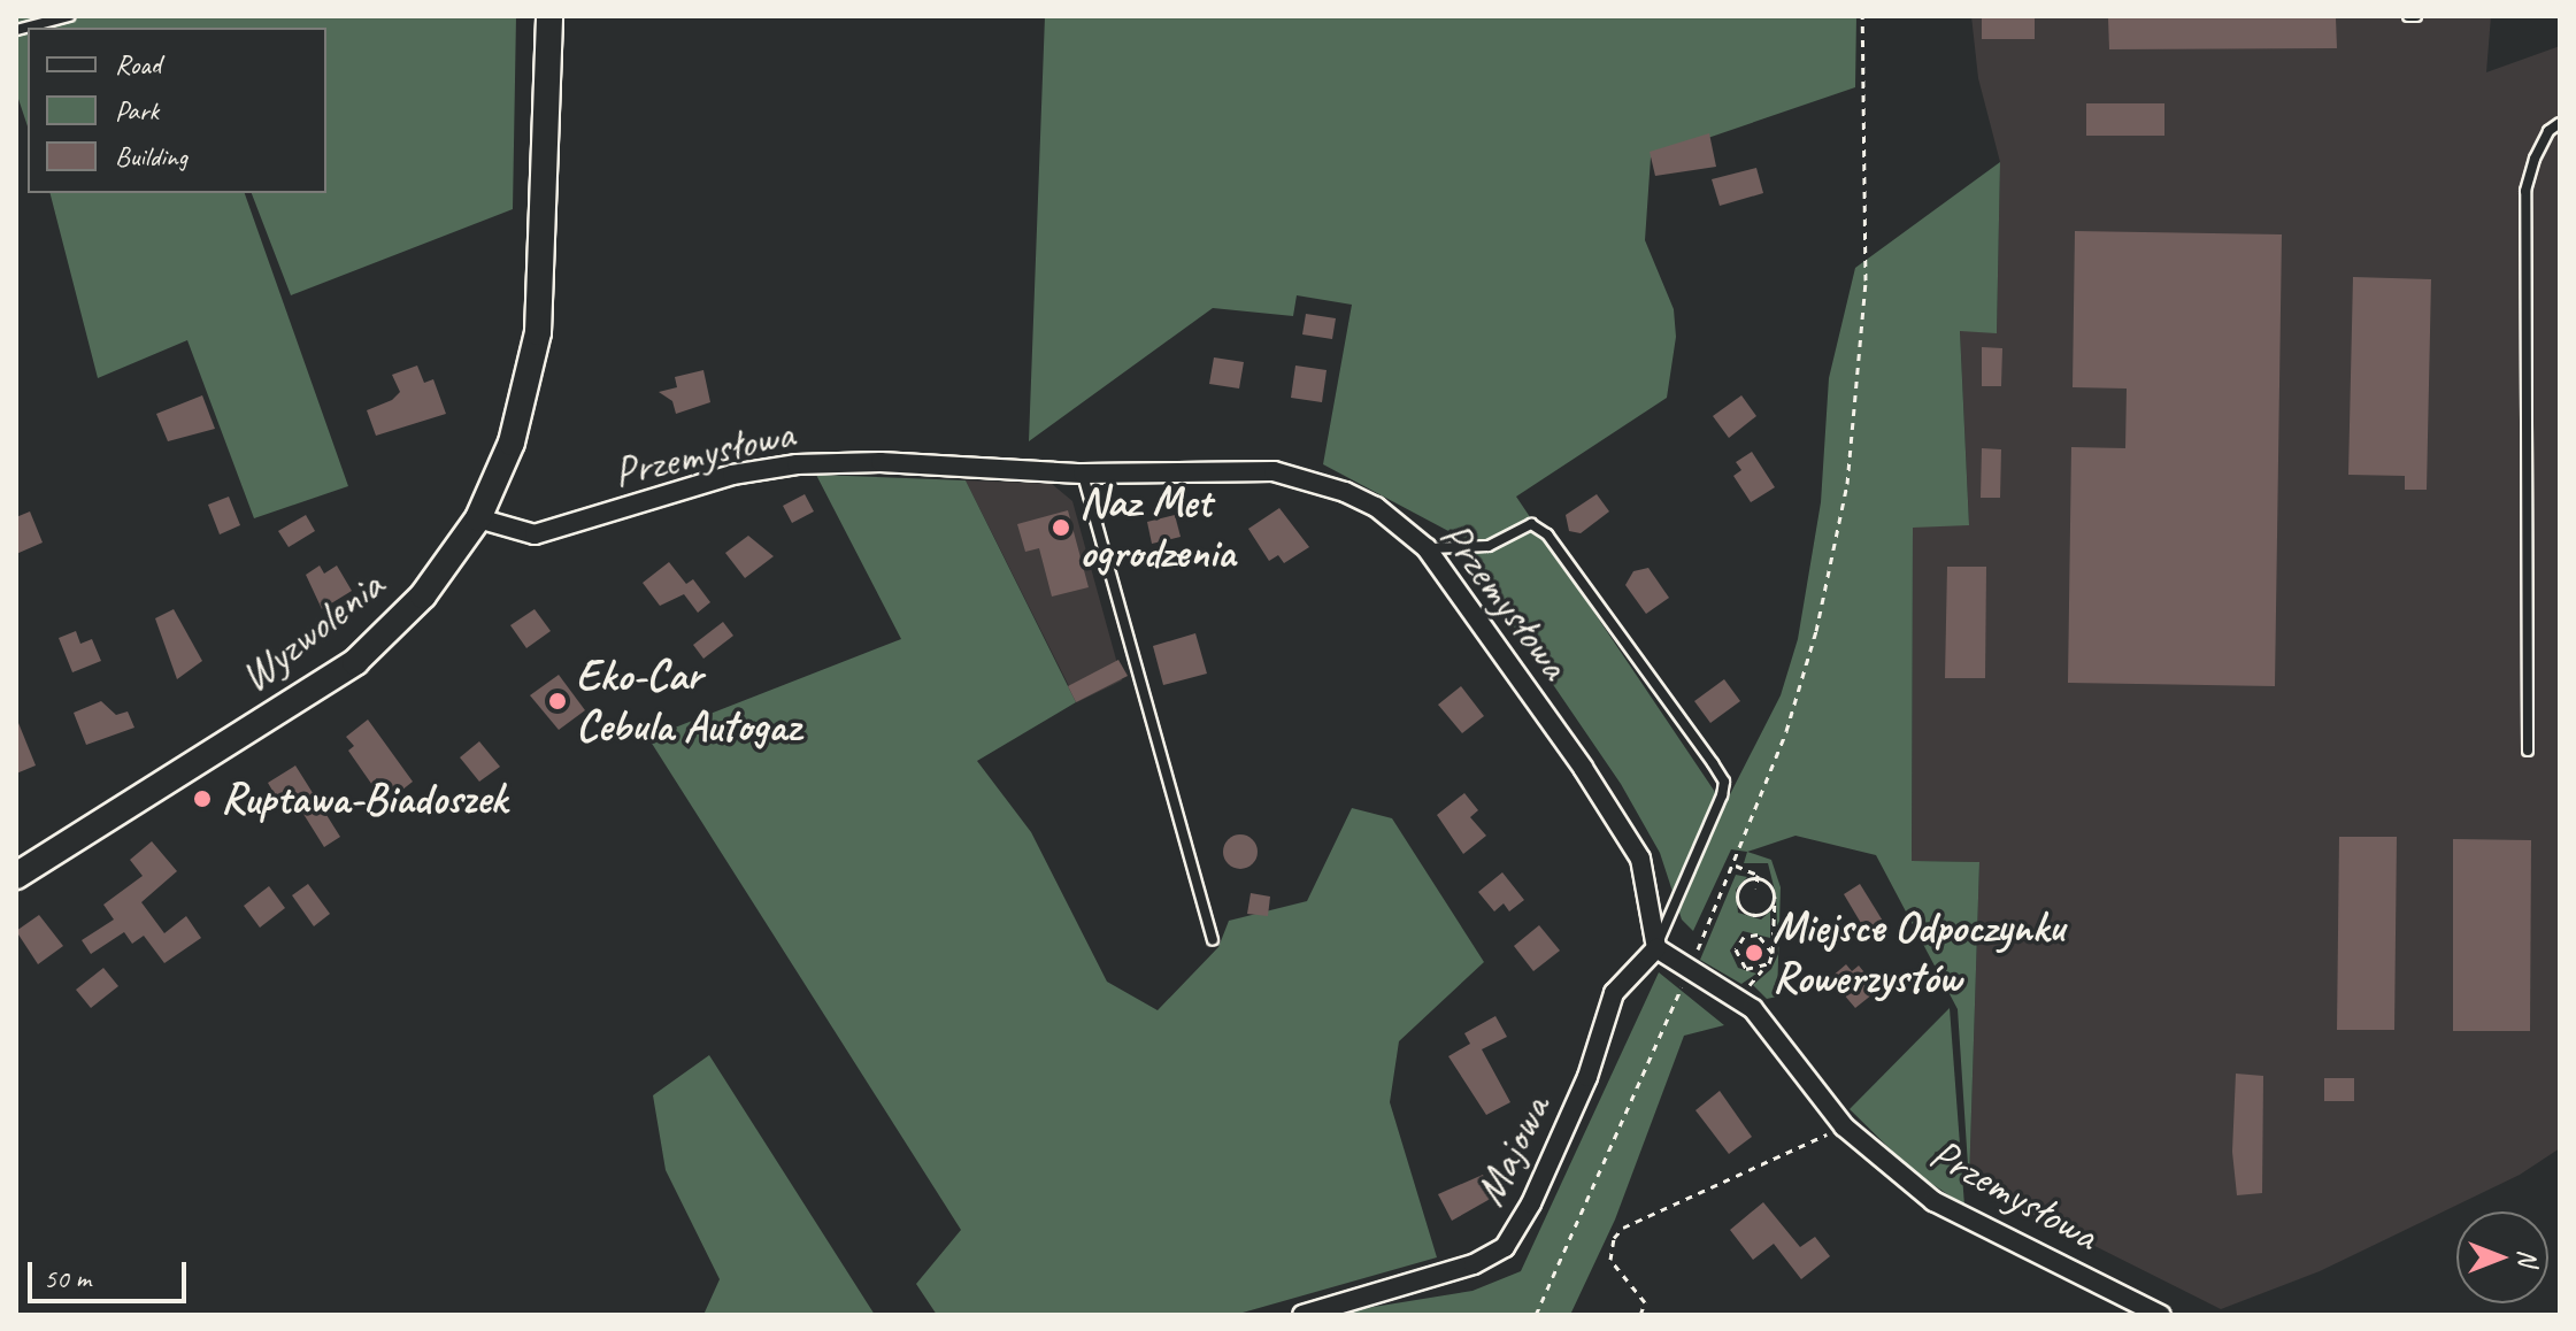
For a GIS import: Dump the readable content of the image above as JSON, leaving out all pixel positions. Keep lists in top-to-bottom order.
{
  "streets": {
    "street": ["Przemysłowa", "Wyzwolenia", "Majowa"]
  },
  "crossings": [
    ["Przemysłowa", "Wyzwolenia"],
    ["Przemysłowa", "Majowa"]
  ],
  "places": [
    "Naz Met ogrodzenia",
    "Eko-Car Cebula Autogaz",
    "Ruptawa-Biadoszek",
    "Miejsce Odpoczynku Rowerzystów"
  ],
  "legend": ["Road", "Park", "Building"],
  "scale_bar": "50 m",
  "north": "right"
}
